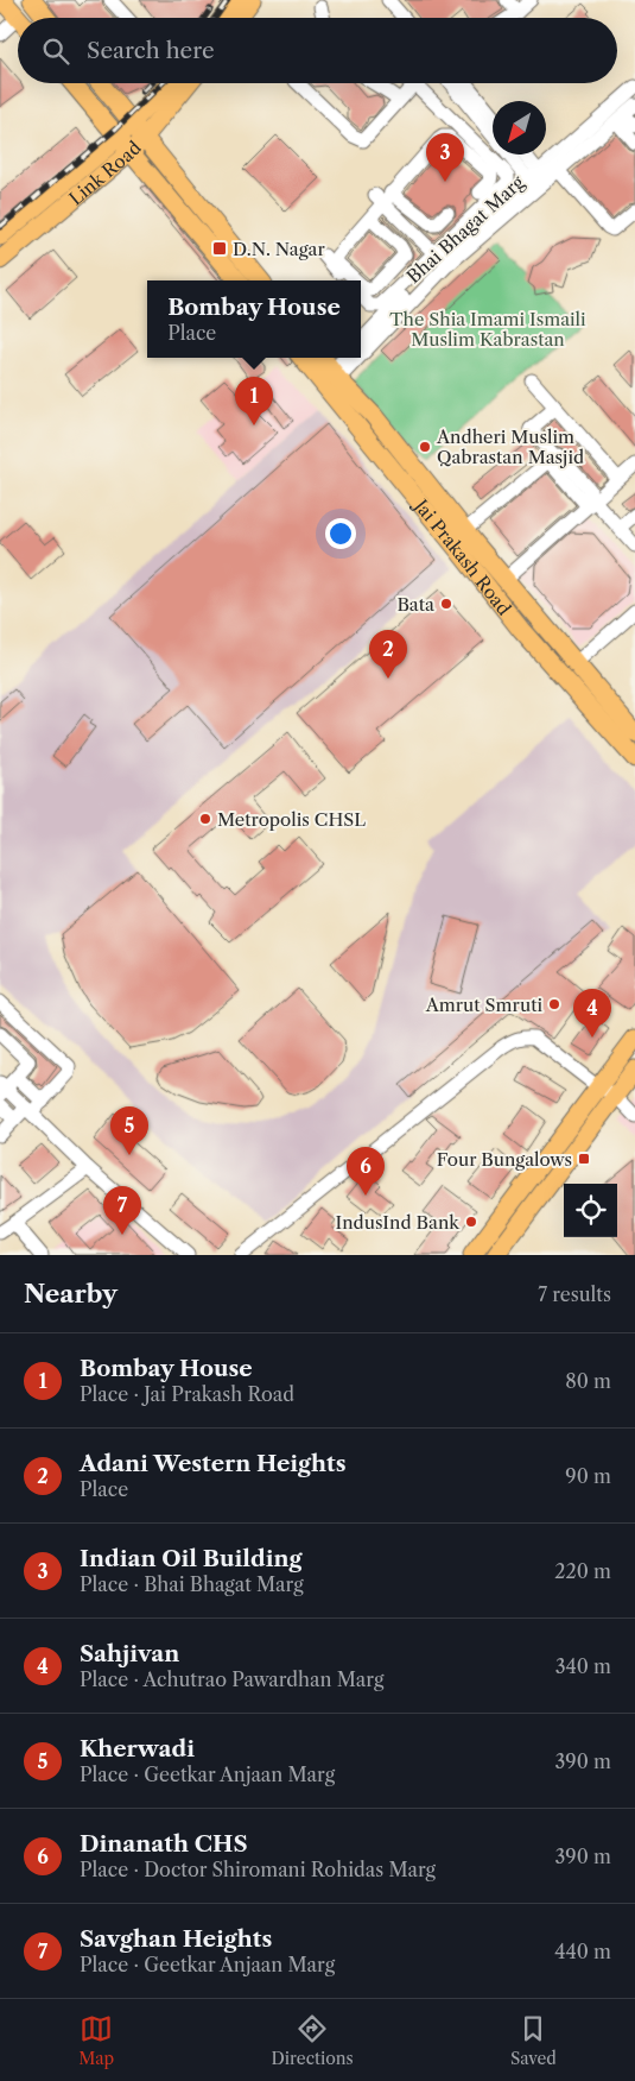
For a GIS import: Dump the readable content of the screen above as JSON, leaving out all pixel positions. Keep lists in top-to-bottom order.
{
  "streets": {
    "main road": ["Link Road", "Jai Prakash Road"],
    "street": ["Bhai Bhagat Marg"]
  },
  "parks": ["The Shia Imami Ismaili Muslim Kabrastan"],
  "places": {
    "transit": ["D.N. Nagar", "Four Bungalows"],
    "other": [
      "Andheri Muslim Qabrastan Masjid",
      "Bata",
      "Metropolis CHSL",
      "Amrut Smruti",
      "IndusInd Bank"
    ]
  },
  "north": "bottom left",
  "page": {
    "search": "Search here",
    "pins": [
      "3",
      "1",
      "2",
      "4",
      "5",
      "6",
      "7"
    ],
    "popup": ["Bombay House", "Place"],
    "heading": ["Nearby", "7 results"],
    "list": [
      {
        "mark": "1",
        "name": "Bombay House",
        "note": "Place · Jai Prakash Road",
        "value": "80 m"
      },
      {
        "mark": "2",
        "name": "Adani Western Heights",
        "note": "Place",
        "value": "90 m"
      },
      {
        "mark": "3",
        "name": "Indian Oil Building",
        "note": "Place · Bhai Bhagat Marg",
        "value": "220 m"
      },
      {
        "mark": "4",
        "name": "Sahjivan",
        "note": "Place · Achutrao Pawardhan Marg",
        "value": "340 m"
      },
      {
        "mark": "5",
        "name": "Kherwadi",
        "note": "Place · Geetkar Anjaan Marg",
        "value": "390 m"
      },
      {
        "mark": "6",
        "name": "Dinanath CHS",
        "note": "Place · Doctor Shiromani Rohidas Marg",
        "value": "390 m"
      },
      {
        "mark": "7",
        "name": "Savghan Heights",
        "note": "Place · Geetkar Anjaan Marg",
        "value": "440 m"
      }
    ],
    "nav": ["Map", "Directions", "Saved"]
  }
}
